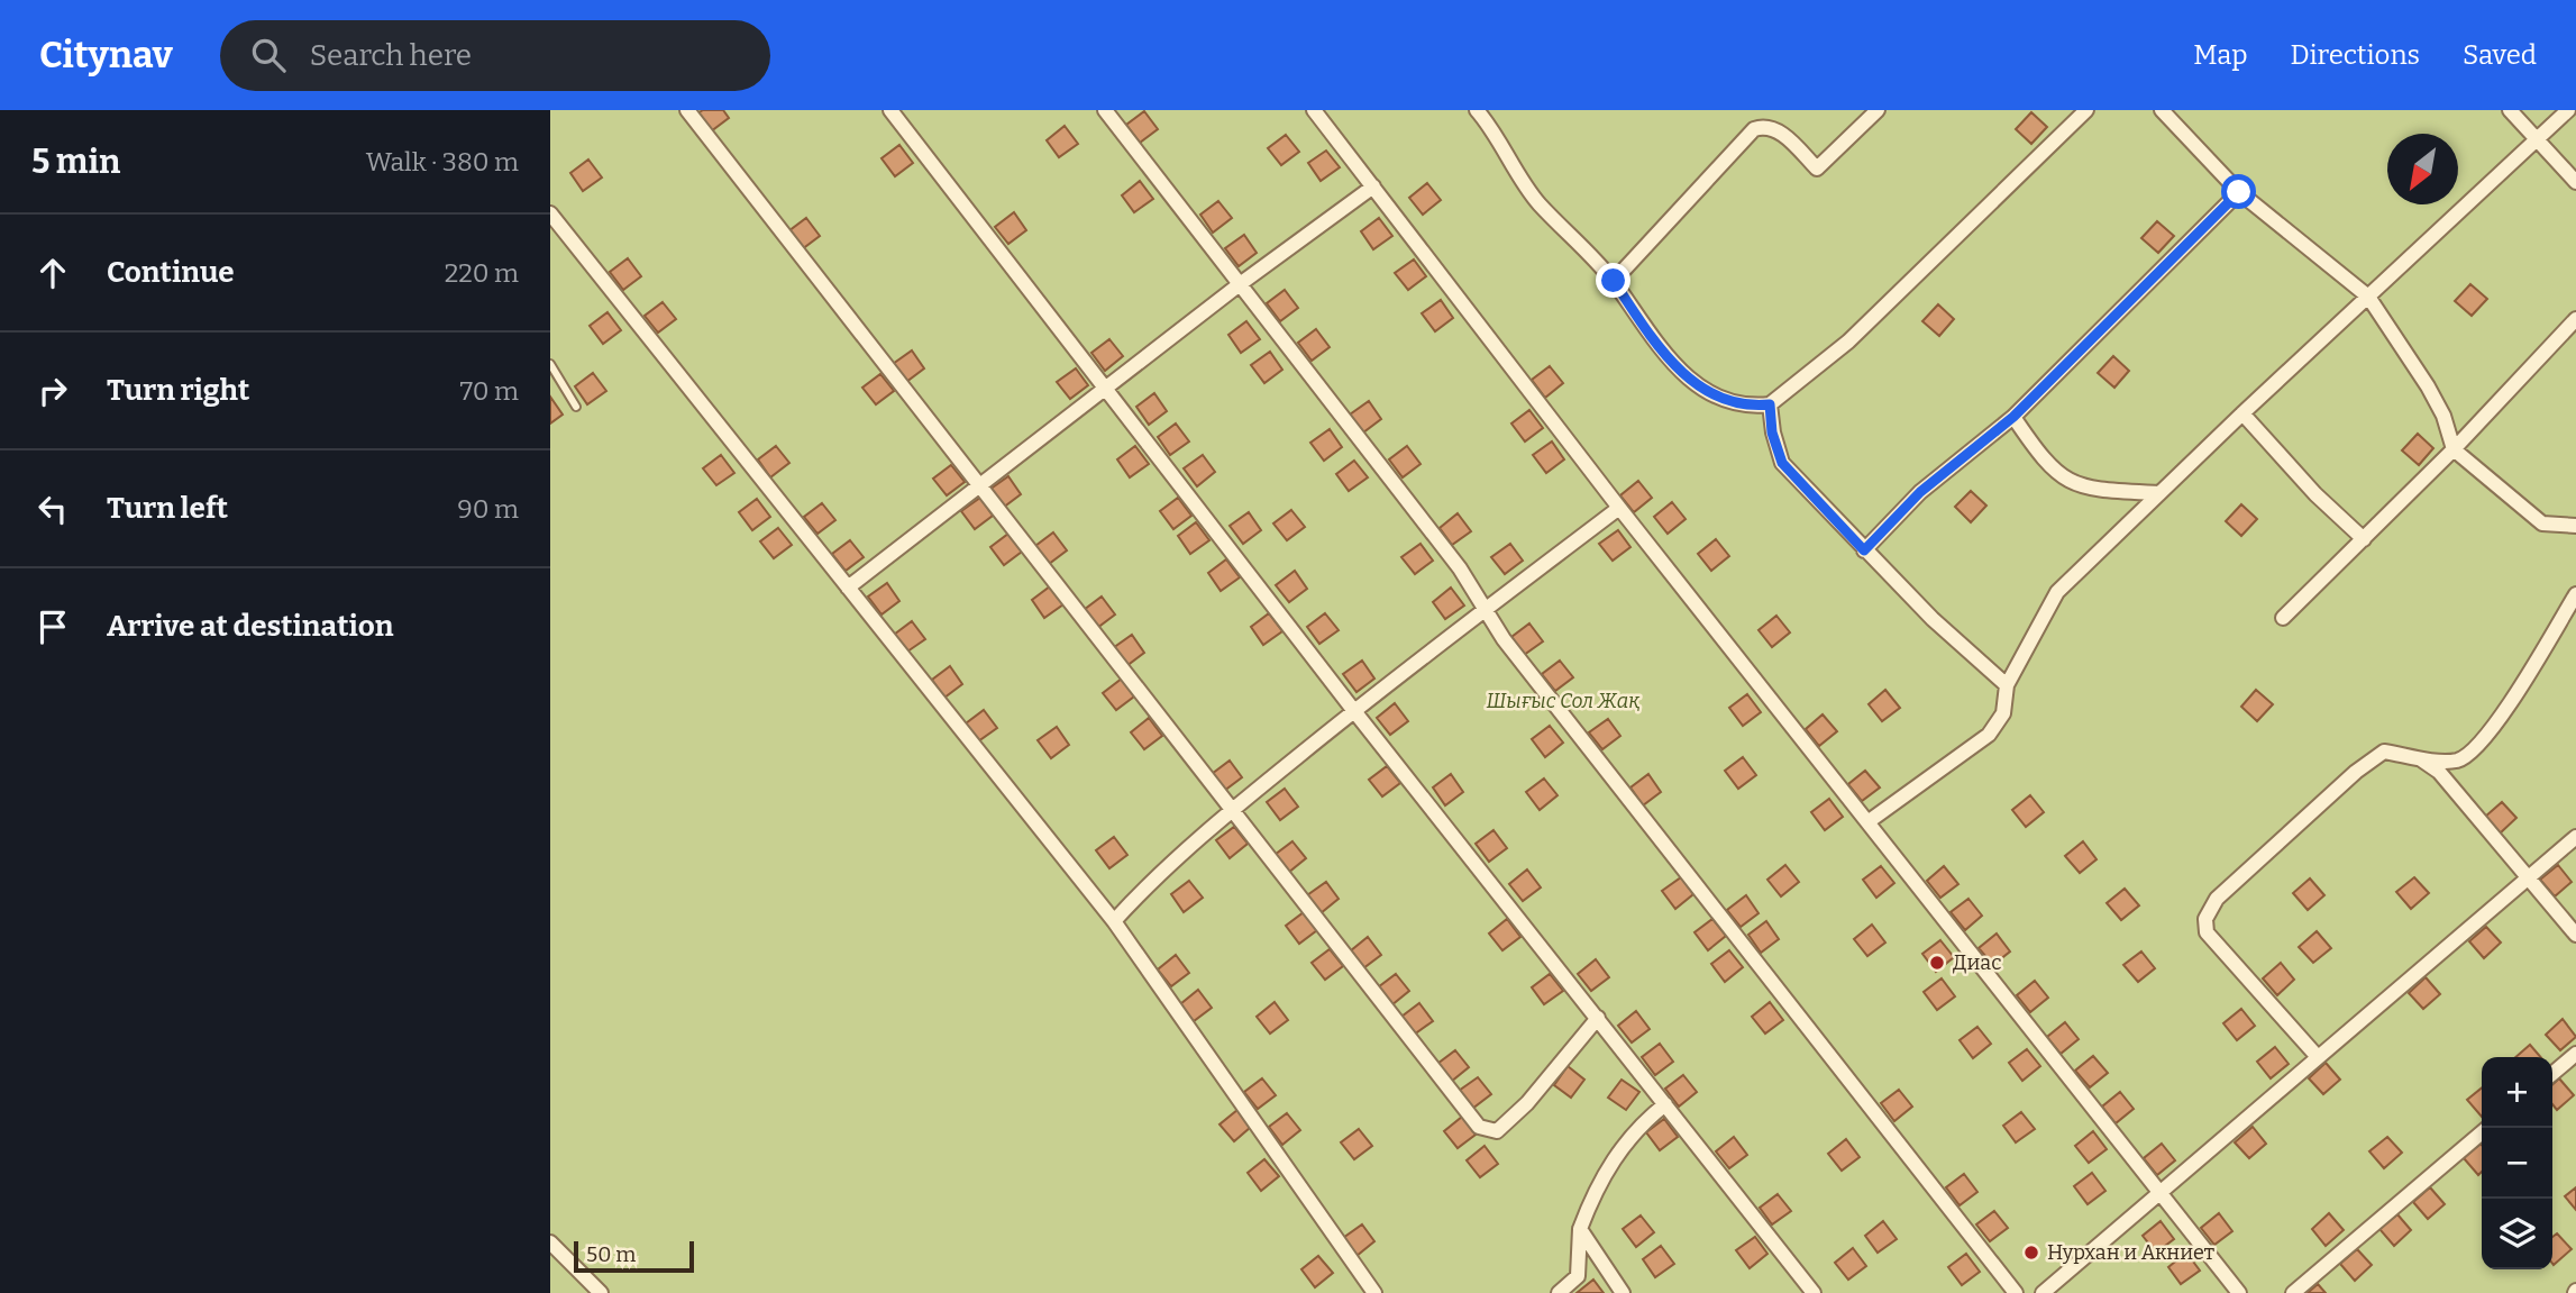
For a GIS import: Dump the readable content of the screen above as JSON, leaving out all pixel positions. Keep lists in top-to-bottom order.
{
  "parks": ["Шығыс Сол Жақ"],
  "places": ["Диас", "Нурхан и Акниет"],
  "scale_bar": "50 m",
  "north": "bottom left",
  "page": {
    "header": "Citynav",
    "search": "Search here",
    "nav": ["Map", "Directions", "Saved"],
    "heading": ["5 min", "Walk · 380 m"],
    "list": [
      ["Continue", "220 m"],
      ["Turn right", "70 m"],
      ["Turn left", "90 m"],
      "Arrive at destination"
    ],
    "map_buttons": ["+", "−"],
    "scale": "50 m"
  }
}
